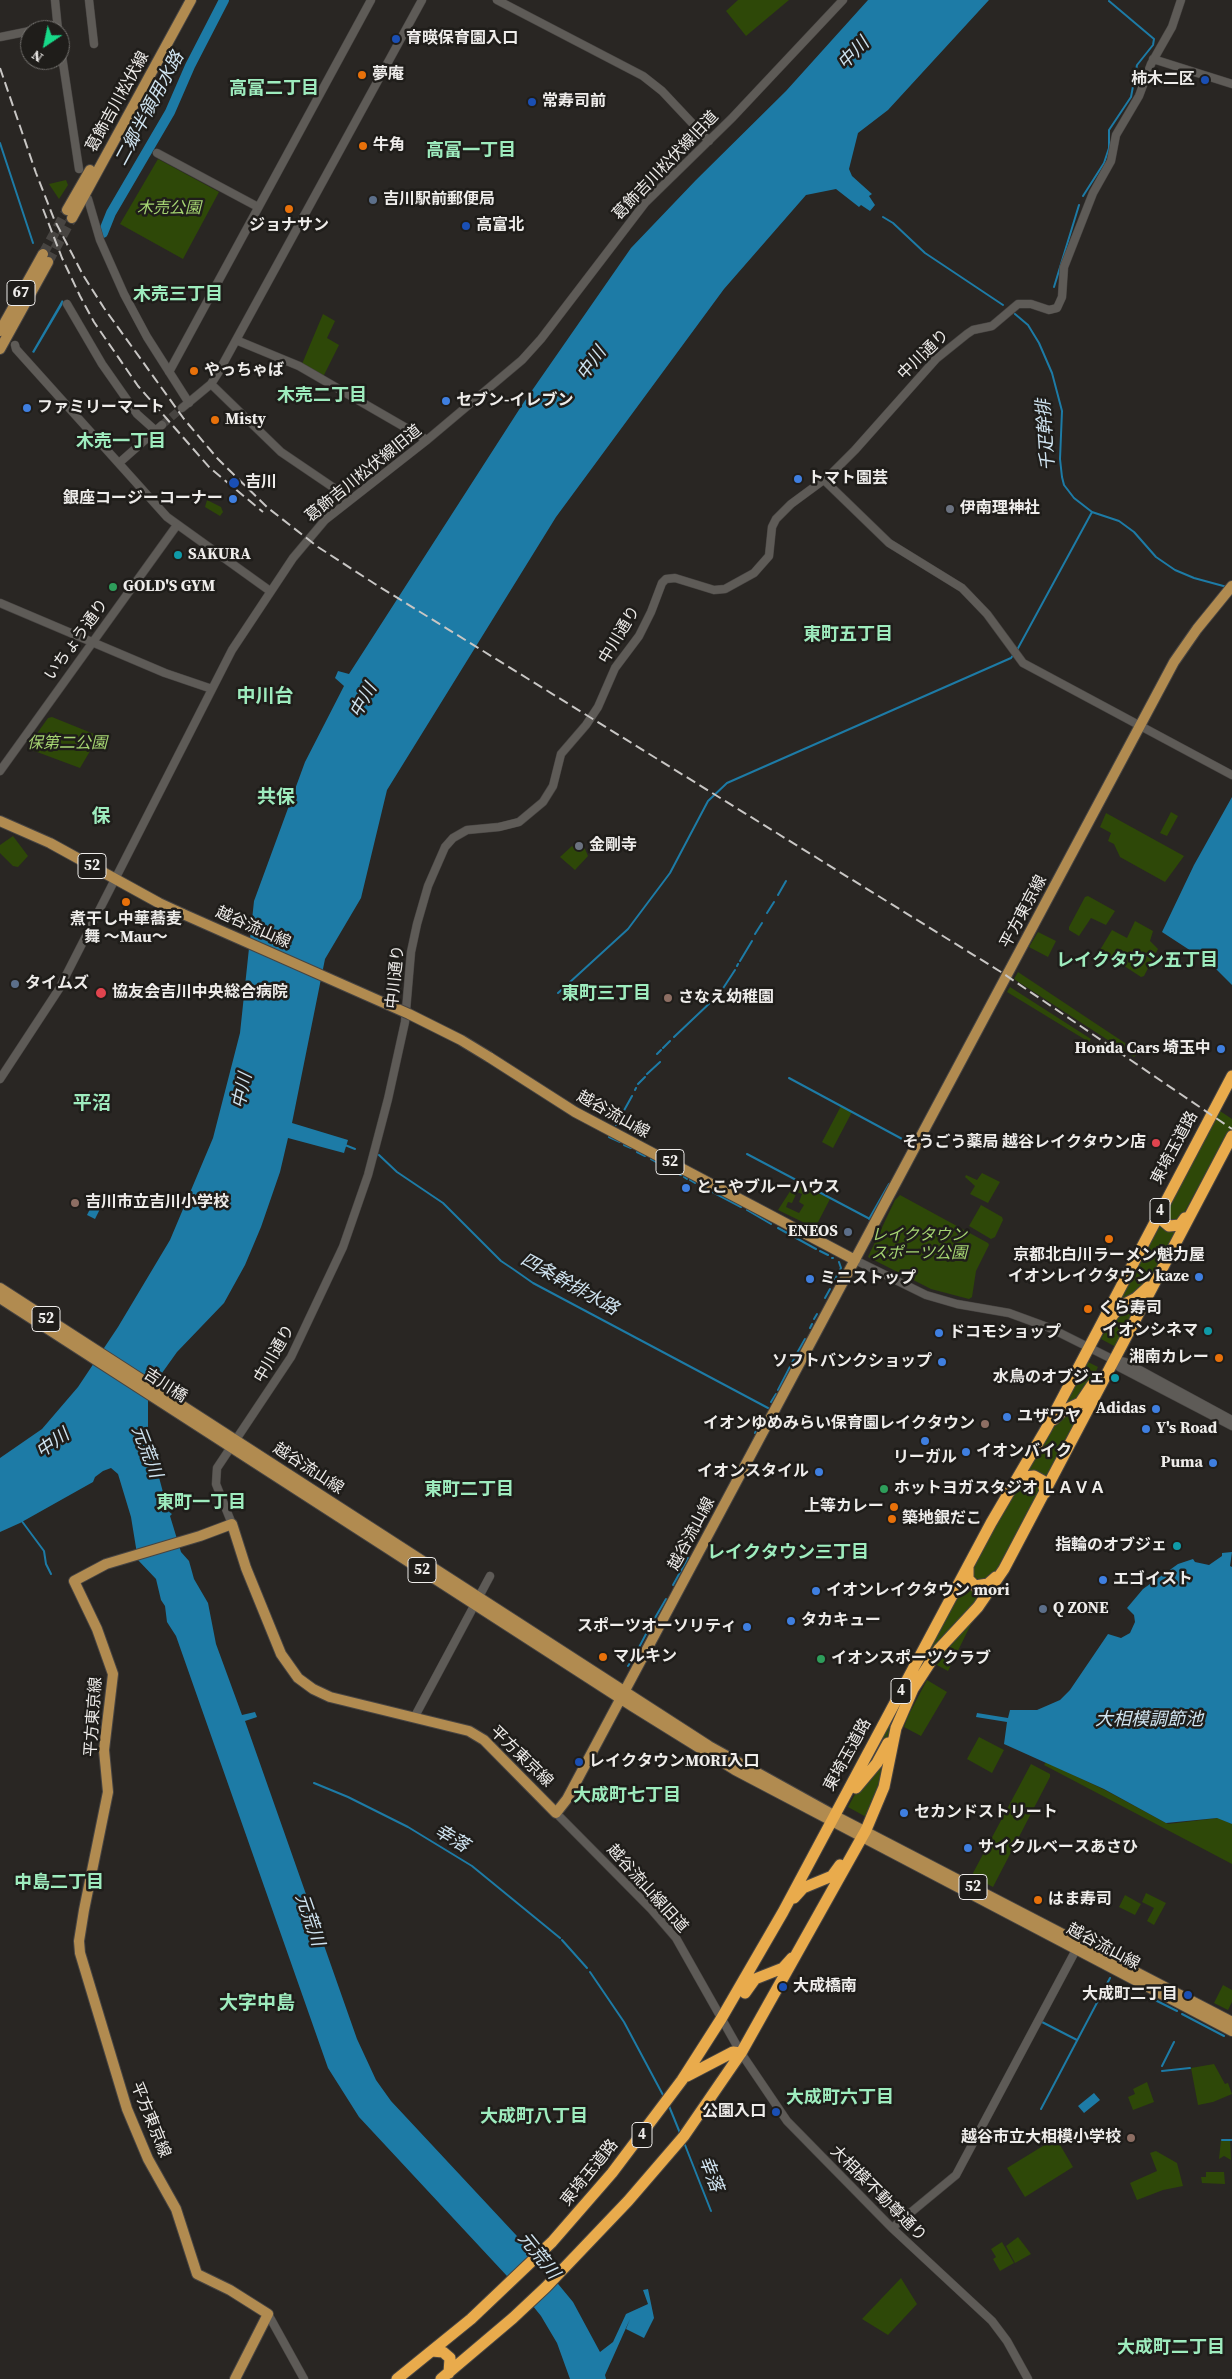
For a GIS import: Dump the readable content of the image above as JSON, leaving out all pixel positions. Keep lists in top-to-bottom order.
{
  "streets": {
    "highway": ["東埼玉道路", "4"],
    "main road": [
      "葛飾吉川松伏線",
      "67",
      "52",
      "平方東京線",
      "越谷流山線",
      "吉川橋"
    ],
    "street": [
      "葛飾吉川松伏線旧道",
      "中川通り",
      "いちょう通り",
      "越谷流山線旧道",
      "大相模不動尊通り"
    ]
  },
  "crossings": [
    ["葛飾吉川松伏線旧道", "越谷流山線"],
    ["中川通り", "平方東京線"],
    ["中川通り", "越谷流山線"],
    ["中川通り", "吉川橋"],
    ["52", "吉川橋"],
    ["平方東京線", "越谷流山線"],
    ["平方東京線", "越谷流山線旧道"],
    ["越谷流山線", "東埼玉道路"],
    ["越谷流山線", "4"],
    ["越谷流山線", "吉川橋"],
    ["東埼玉道路", "4"],
    ["東埼玉道路", "越谷流山線旧道"],
    ["東埼玉道路", "大相模不動尊通り"],
    ["4", "越谷流山線旧道"],
    ["4", "大相模不動尊通り"],
    ["越谷流山線旧道", "大相模不動尊通り"]
  ],
  "districts": [
    "高富二丁目",
    "高富一丁目",
    "木売三丁目",
    "木売二丁目",
    "木売一丁目",
    "東町五丁目",
    "中川台",
    "共保",
    "保",
    "レイクタウン五丁目",
    "東町三丁目",
    "平沼",
    "東町二丁目",
    "東町一丁目",
    "レイクタウン三丁目",
    "大成町七丁目",
    "中島二丁目",
    "大字中島",
    "大成町六丁目",
    "大成町八丁目",
    "大成町二丁目"
  ],
  "water": [
    "中川",
    "二郷半領用水路",
    "千疋幹排",
    "四条幹排水路",
    "元荒川",
    "大相模調節池",
    "幸落"
  ],
  "parks": ["木売公園", "保第二公園", "レイクタウン スポーツ公園"],
  "places": [
    "育暎保育園入口",
    "夢庵",
    "柿木二区",
    "常寿司前",
    "牛角",
    "吉川駅前郵便局",
    "ジョナサン",
    "高富北",
    "やっちゃば",
    "セブン-イレブン",
    "ファミリーマート",
    "Misty",
    "トマト園芸",
    "吉川",
    "銀座コージーコーナー",
    "伊南理神社",
    "SAKURA",
    "GOLD'S GYM",
    "金剛寺",
    "煮干し中華蕎麦 舞 〜Mau〜",
    "タイムズ",
    "協友会吉川中央総合病院",
    "さなえ幼稚園",
    "Honda Cars 埼玉中",
    "そうごう薬局 越谷レイクタウン店",
    "とこやブルーハウス",
    "吉川市立吉川小学校",
    "ENEOS",
    "京都北白川ラーメン魁力屋",
    "イオンレイクタウン kaze",
    "ミニストップ",
    "くら寿司",
    "イオンシネマ",
    "ドコモショップ",
    "湘南カレー",
    "ソフトバンクショップ",
    "水鳥のオブジェ",
    "Adidas",
    "ユザワヤ",
    "イオンゆめみらい保育園レイクタウン",
    "Y's Road",
    "リーガル",
    "イオンバイク",
    "Puma",
    "イオンスタイル",
    "ホットヨガスタジオ ＬＡＶＡ",
    "上等カレー",
    "築地銀だこ",
    "指輪のオブジェ",
    "エゴイスト",
    "イオンレイクタウン mori",
    "Q ZONE",
    "タカキュー",
    "スポーツオーソリティ",
    "マルキン",
    "イオンスポーツクラブ",
    "レイクタウンMORI入口",
    "セカンドストリート",
    "サイクルベースあさひ",
    "はま寿司",
    "大成橋南",
    "大成町二丁目",
    "公園入口",
    "越谷市立大相模小学校"
  ],
  "north": "bottom left"
}
